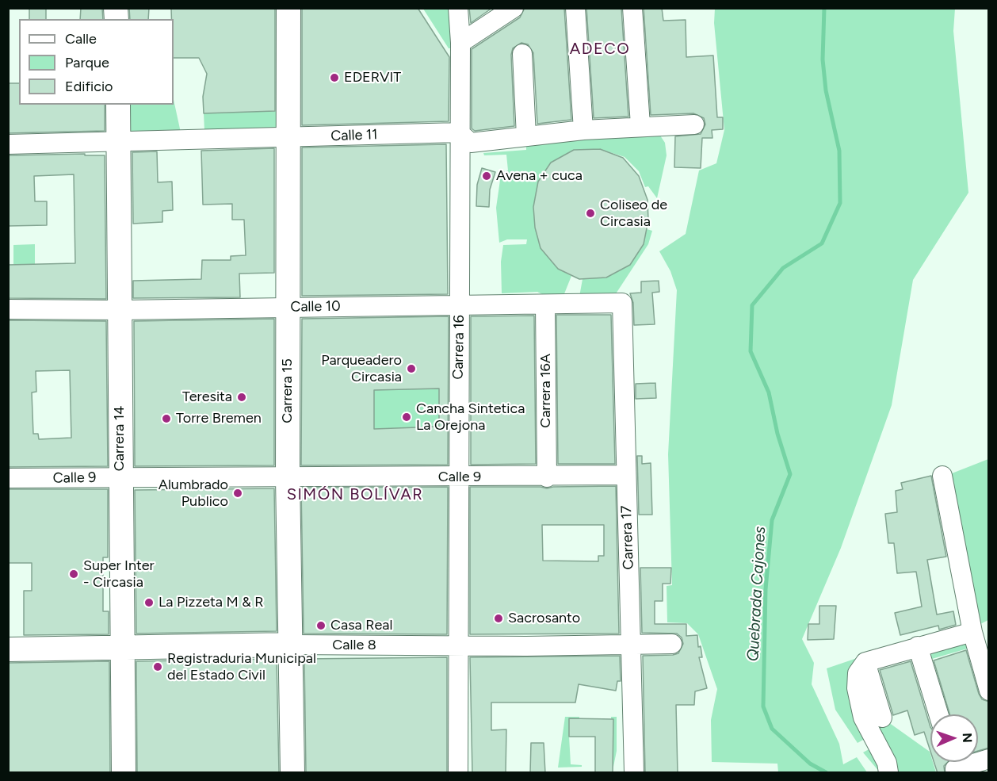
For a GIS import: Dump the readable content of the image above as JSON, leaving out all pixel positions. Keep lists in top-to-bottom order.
{
  "streets": {
    "main road": ["Carrera 15", "Carrera 14", "Calle 8"],
    "street": [
      "Calle 11",
      "Calle 10",
      "Carrera 16",
      "Carrera 16A",
      "Calle 9",
      "Carrera 17"
    ]
  },
  "crossings": [
    ["Calle 11", "Carrera 16"],
    ["Calle 11", "Carrera 15"],
    ["Calle 11", "Carrera 14"],
    ["Calle 10", "Carrera 16"],
    ["Calle 10", "Carrera 15"],
    ["Calle 10", "Carrera 16A"],
    ["Calle 10", "Carrera 14"],
    ["Calle 10", "Carrera 17"],
    ["Carrera 16", "Calle 9"],
    ["Carrera 16", "Calle 8"],
    ["Carrera 15", "Calle 9"],
    ["Carrera 15", "Calle 8"],
    ["Carrera 16A", "Calle 9"],
    ["Carrera 14", "Calle 9"],
    ["Carrera 14", "Calle 8"],
    ["Calle 9", "Carrera 17"],
    ["Carrera 17", "Calle 8"]
  ],
  "districts": ["ADECO", "SIMÓN BOLÍVAR"],
  "water": ["Quebrada Cajones"],
  "places": [
    "EDERVIT",
    "Avena + cuca",
    "Coliseo de Circasia",
    "Parqueadero Circasia",
    "Teresita",
    "Cancha Sintetica La Orejona",
    "Torre Bremen",
    "Alumbrado Publico",
    "Super Inter - Circasia",
    "La Pizzeta M & R",
    "Sacrosanto",
    "Casa Real",
    "Registraduria Municipal del Estado Civil"
  ],
  "legend": ["Calle", "Parque", "Edificio"],
  "north": "right"
}
